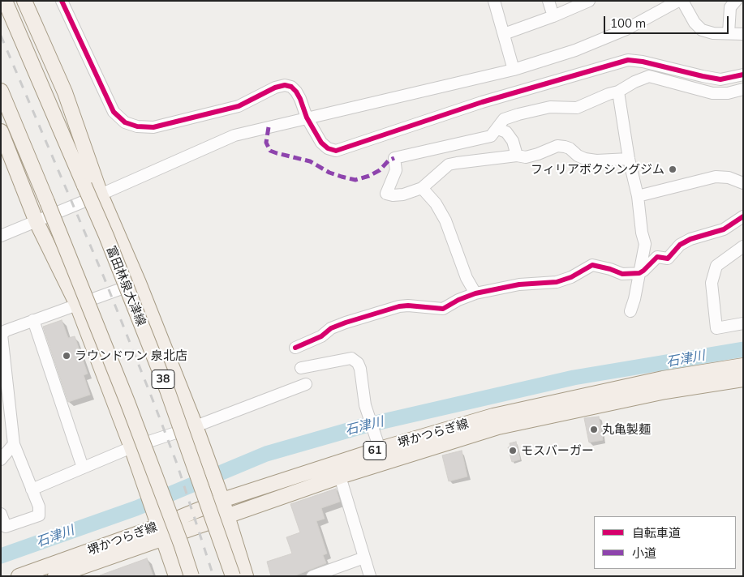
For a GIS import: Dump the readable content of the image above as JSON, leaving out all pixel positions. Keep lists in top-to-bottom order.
{
  "streets": {
    "main road": [
      "富田林泉大津線",
      "38",
      "堺かつらぎ線",
      "61"
    ]
  },
  "water": ["石津川"],
  "places": [
    "フィリアボクシングジム",
    "ラウンドワン 泉北店",
    "丸亀製麺",
    "モスバーガー"
  ],
  "legend": ["自転車道", "小道"],
  "scale_bar": "100 m"
}
